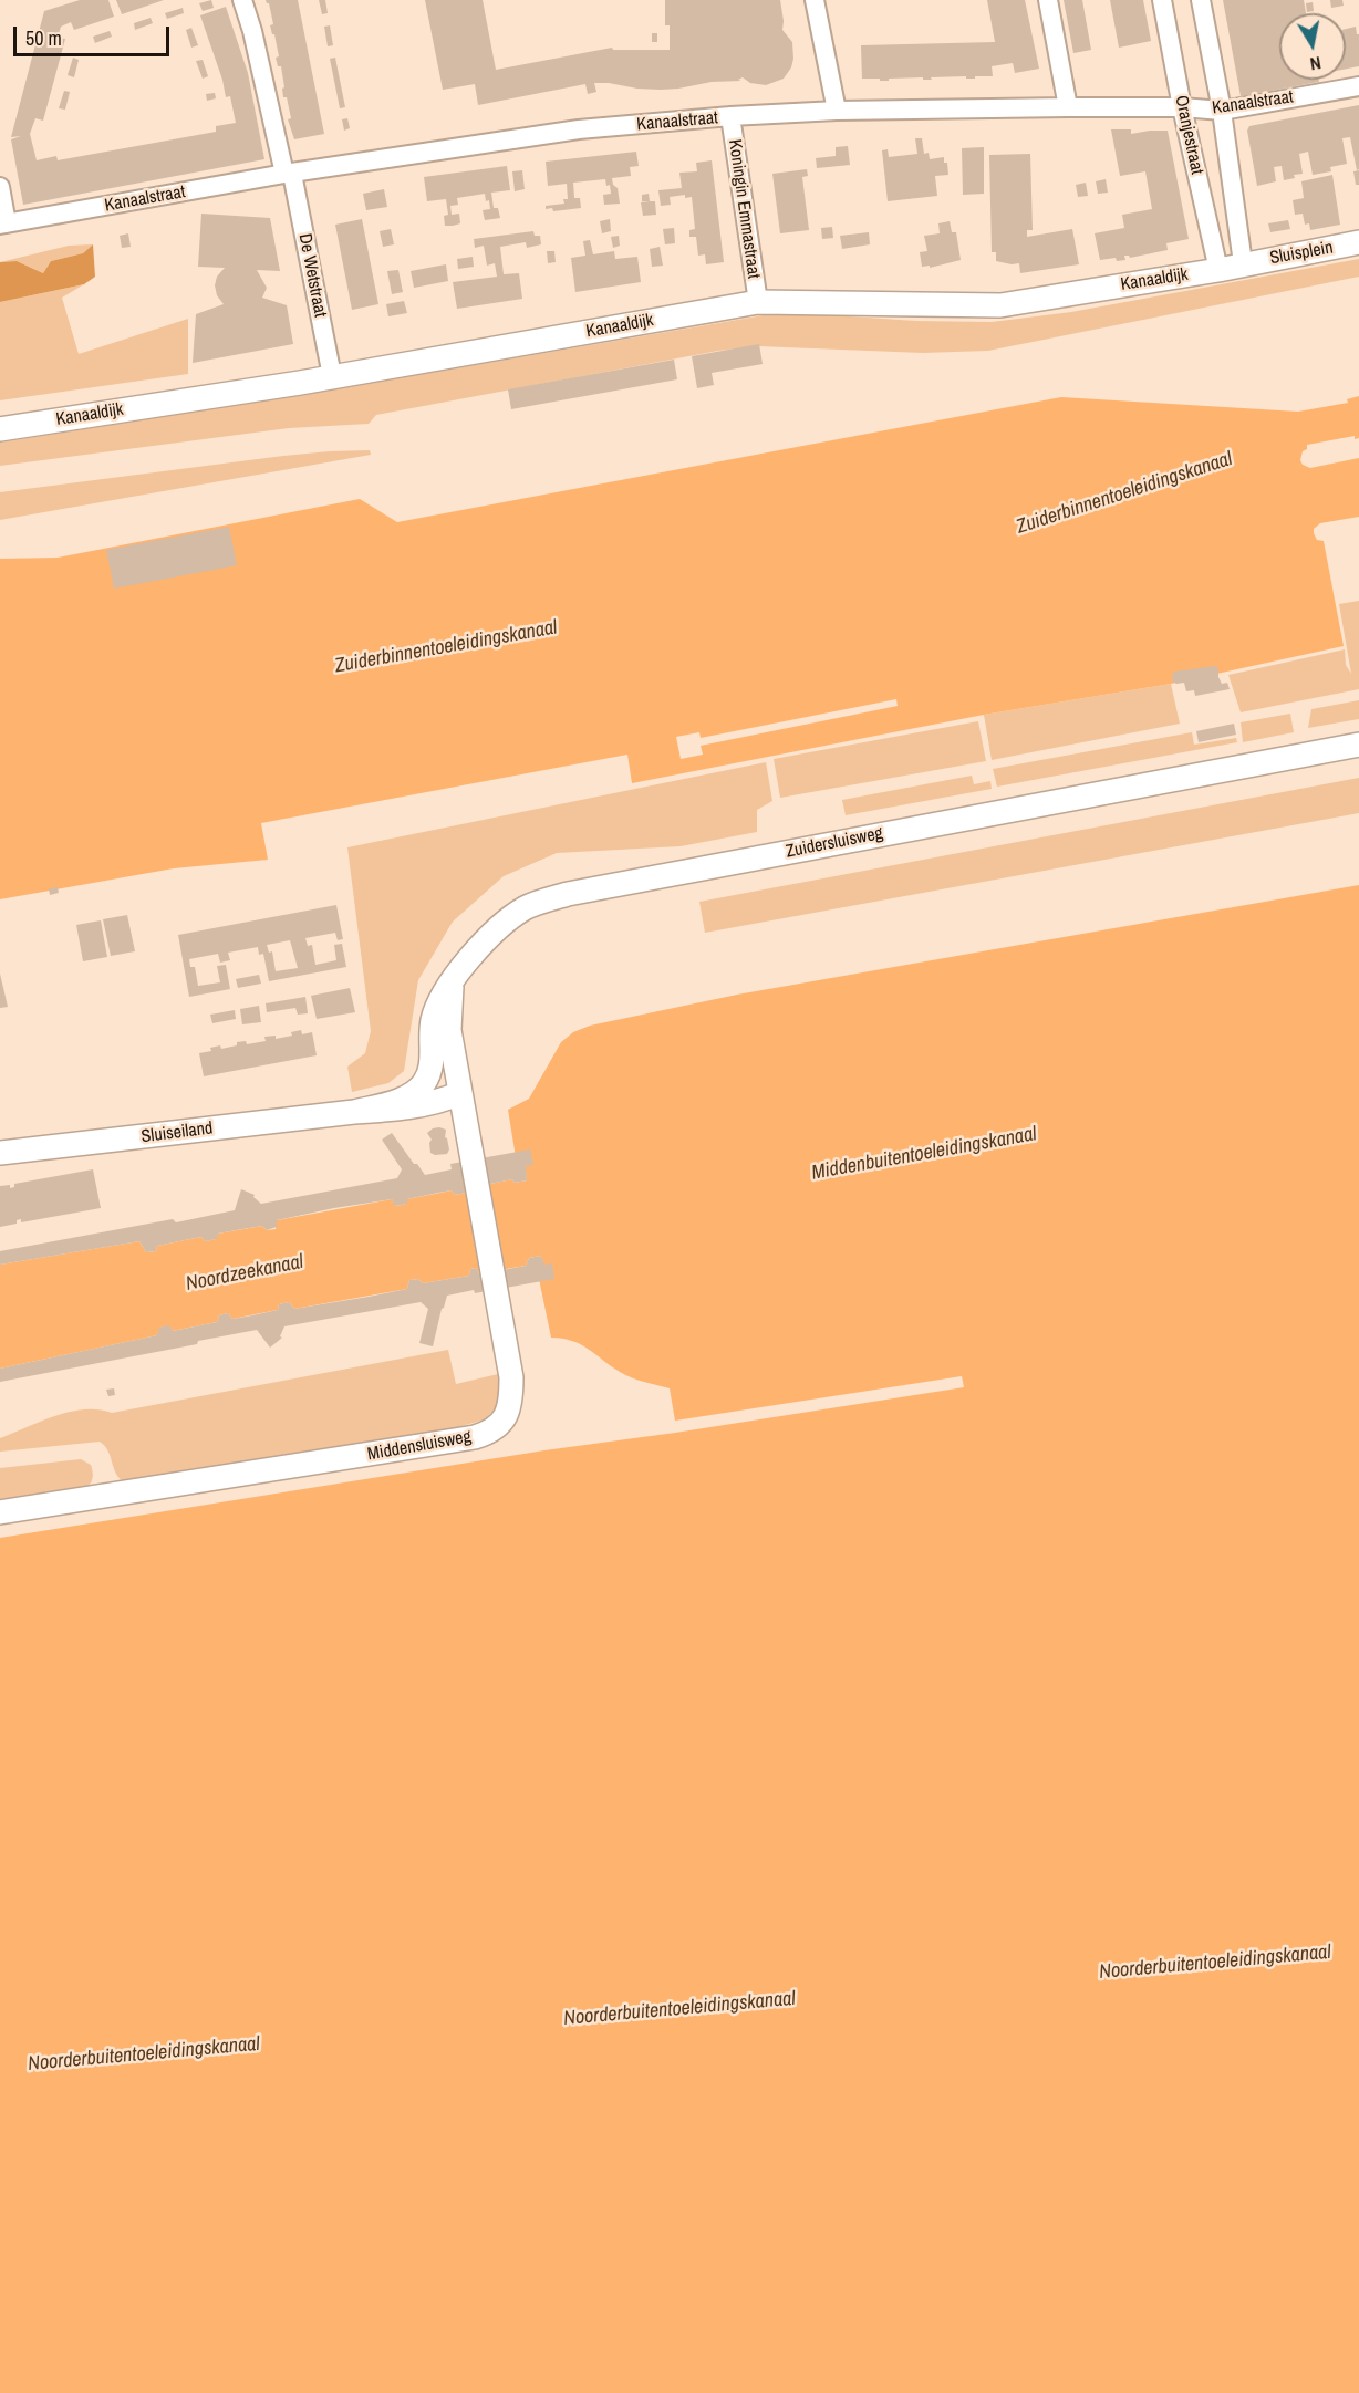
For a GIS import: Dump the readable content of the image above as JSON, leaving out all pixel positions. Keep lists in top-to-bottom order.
{
  "streets": {
    "street": [
      "Kanaalstraat",
      "Oranjestraat",
      "Koningin Emmastraat",
      "Sluisplein",
      "De Wetstraat",
      "Kanaaldijk",
      "Zuidersluisweg",
      "Sluiseiland",
      "Middensluisweg"
    ]
  },
  "crossings": [
    ["Kanaalstraat", "Oranjestraat"],
    ["Kanaalstraat", "Koningin Emmastraat"],
    ["Kanaalstraat", "De Wetstraat"],
    ["Oranjestraat", "Sluisplein"],
    ["Oranjestraat", "Kanaaldijk"],
    ["Koningin Emmastraat", "Kanaaldijk"],
    ["Sluisplein", "Kanaaldijk"],
    ["De Wetstraat", "Kanaaldijk"],
    ["Sluiseiland", "Middensluisweg"]
  ],
  "water": [
    "Zuiderbinnentoeleidingskanaal",
    "Middenbuitentoeleidingskanaal",
    "Noordzeekanaal",
    "Noorderbuitentoeleidingskanaal"
  ],
  "scale_bar": "50 m",
  "north": "bottom"
}
